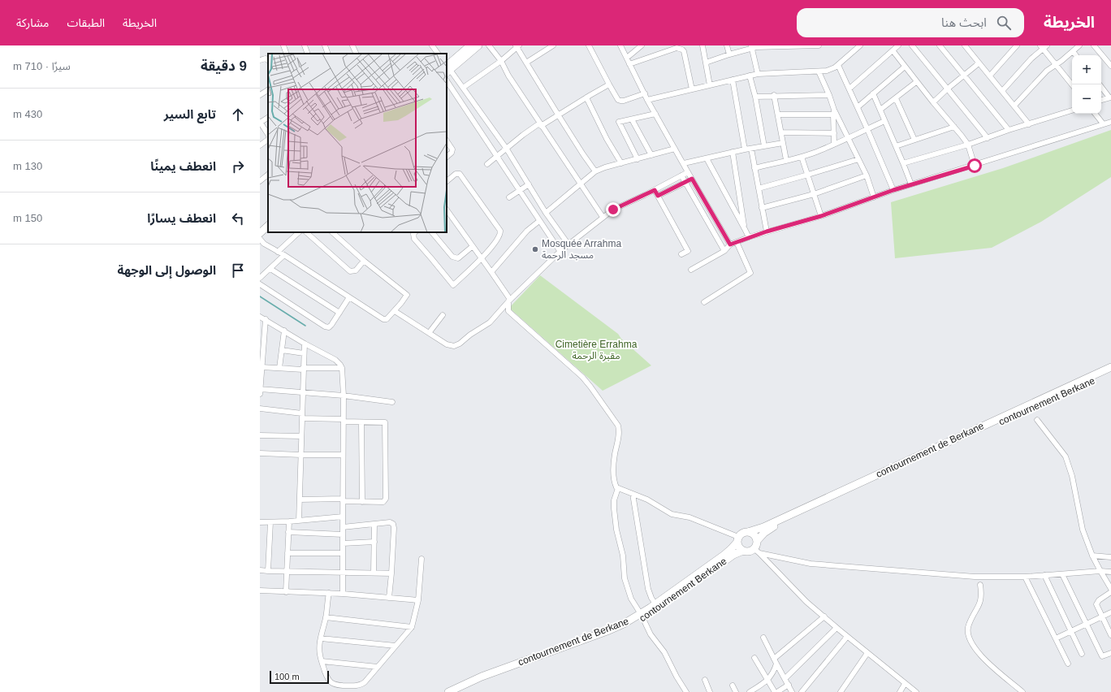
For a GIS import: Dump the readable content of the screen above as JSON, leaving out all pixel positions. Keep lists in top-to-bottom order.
{
  "streets": {
    "highway": ["contournement Berkane", "contournement de Berkane"]
  },
  "crossings": [
    ["contournement Berkane", "contournement de Berkane"]
  ],
  "parks": ["Cimetière Errahma مقبرة الرحمة"],
  "places": ["Mosquée Arrahma مسجد الرحمة"],
  "scale_bar": "100 m",
  "page": {
    "header": "الخريطة",
    "search": "ابحث هنا",
    "nav": ["الخريطة", "الطبقات", "مشاركة"],
    "heading": ["9 دقيقة", "سيرًا · 710 m"],
    "map_buttons": ["+", "−"],
    "list": [
      ["تابع السير", "430 m"],
      ["انعطف يمينًا", "130 m"],
      ["انعطف يسارًا", "150 m"],
      "الوصول إلى الوجهة"
    ],
    "scale": "100 m"
  }
}
